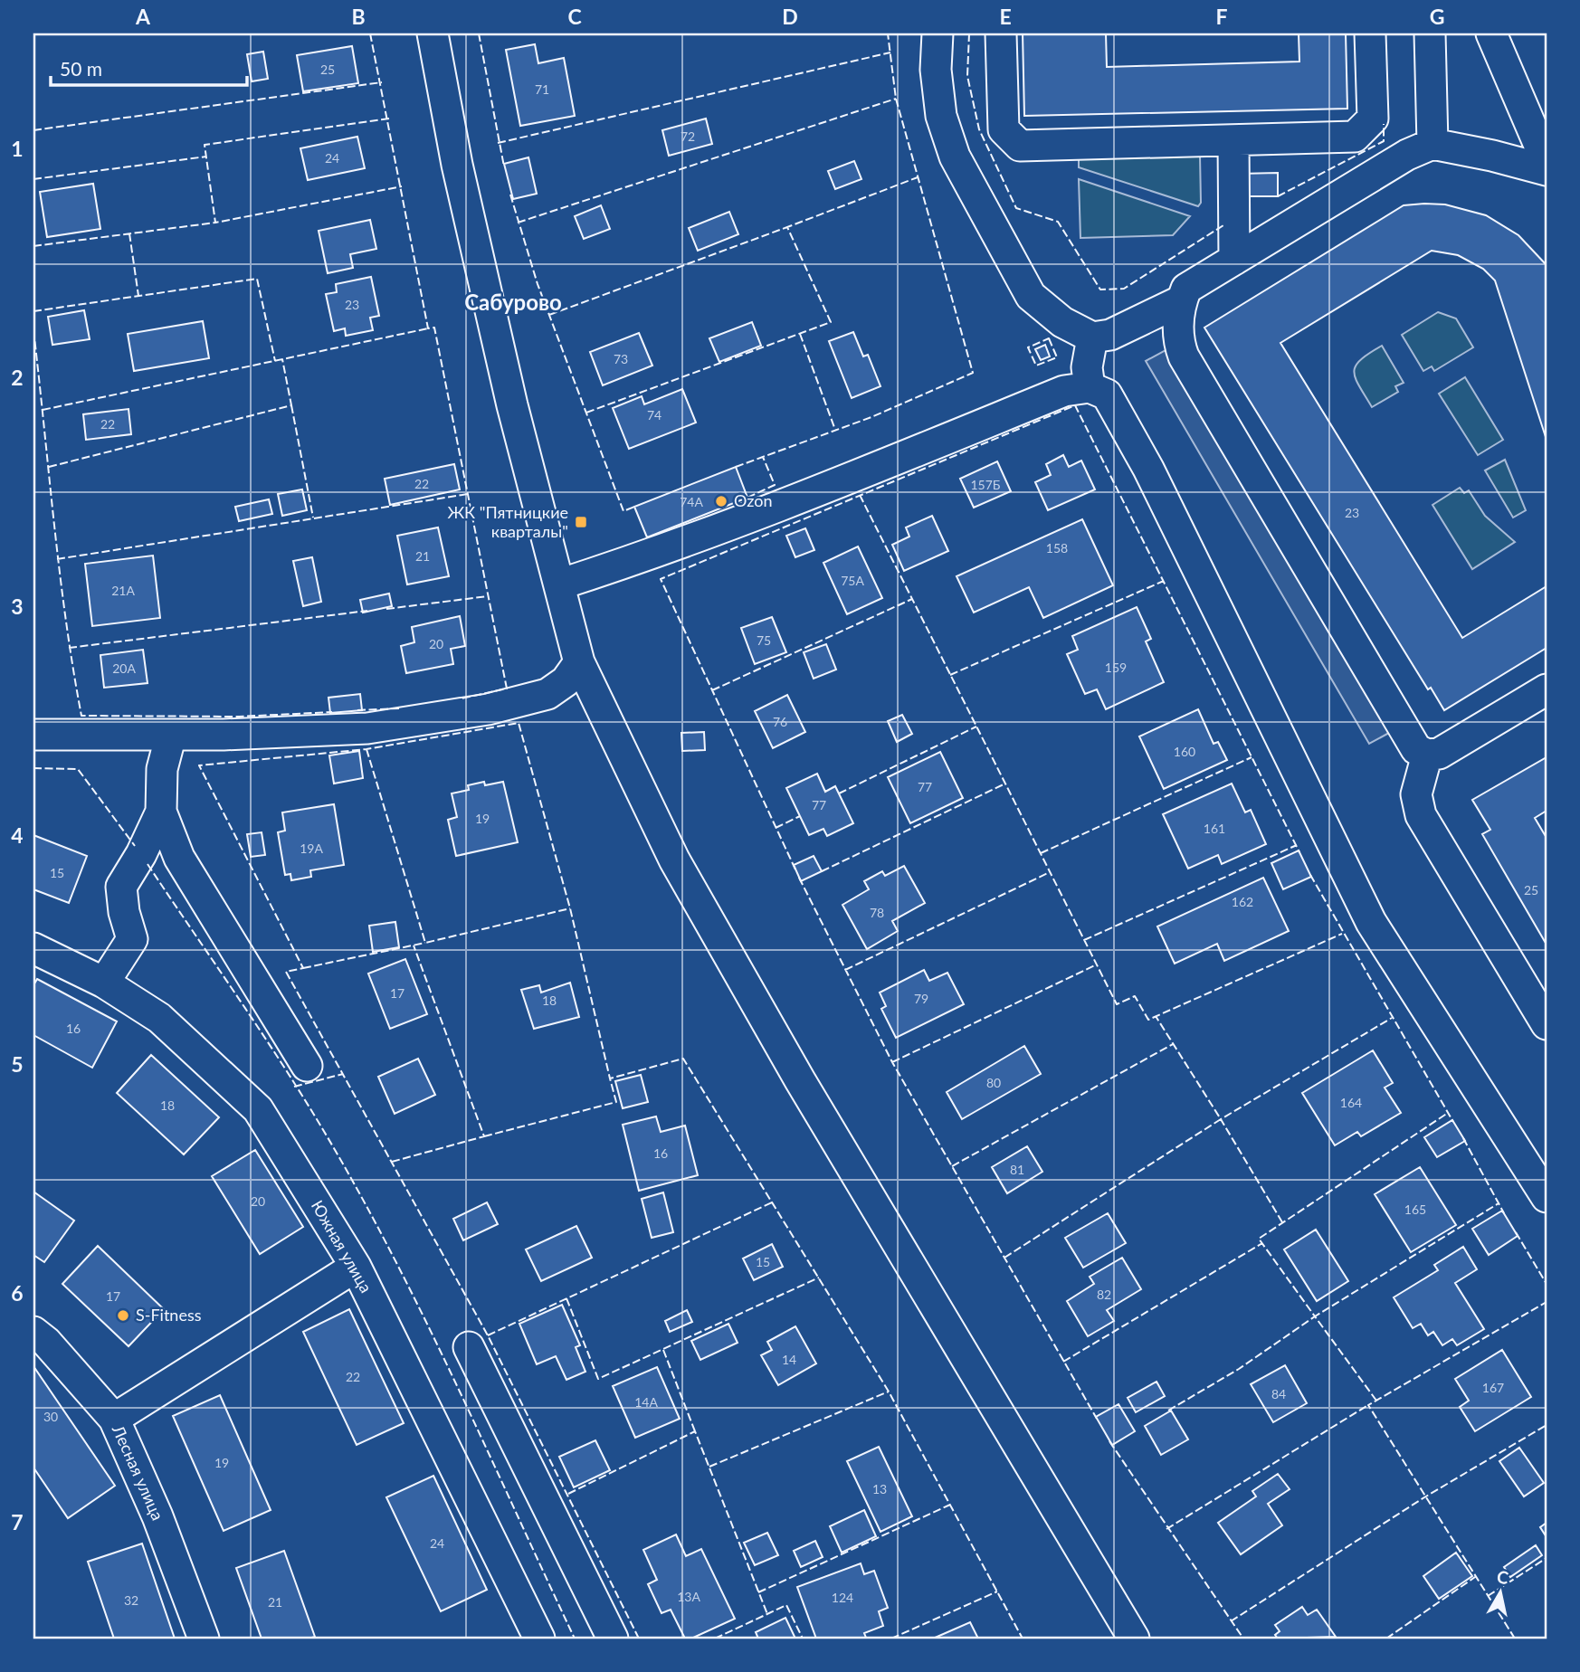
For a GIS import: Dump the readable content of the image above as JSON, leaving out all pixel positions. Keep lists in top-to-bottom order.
{
  "streets": {
    "street": ["Южная улица", "Лесная улица"]
  },
  "districts": ["Сабурово"],
  "places": {
    "other": ["Ozon", "S-Fitness"],
    "transit": ["ЖК \"Пятницкие кварталы\""]
  },
  "house_numbers": [
    "25",
    "71",
    "72",
    "24",
    "23",
    "73",
    "74",
    "22",
    "22",
    "157Б",
    "74А",
    "23",
    "158",
    "21",
    "75А",
    "21А",
    "75",
    "20",
    "159",
    "20А",
    "76",
    "160",
    "77",
    "77",
    "19",
    "161",
    "19А",
    "15",
    "25",
    "162",
    "78",
    "17",
    "79",
    "18",
    "16",
    "80",
    "164",
    "18",
    "16",
    "81",
    "20",
    "165",
    "15",
    "82",
    "17",
    "14",
    "22",
    "167",
    "84",
    "14А",
    "30",
    "19",
    "13",
    "24",
    "13А",
    "124",
    "32",
    "21"
  ],
  "scale_bar": "50 m",
  "north": "top",
  "grid": {
    "columns": [
      "A",
      "B",
      "C",
      "D",
      "E",
      "F",
      "G"
    ],
    "rows": [
      "1",
      "2",
      "3",
      "4",
      "5",
      "6",
      "7"
    ]
  }
}
